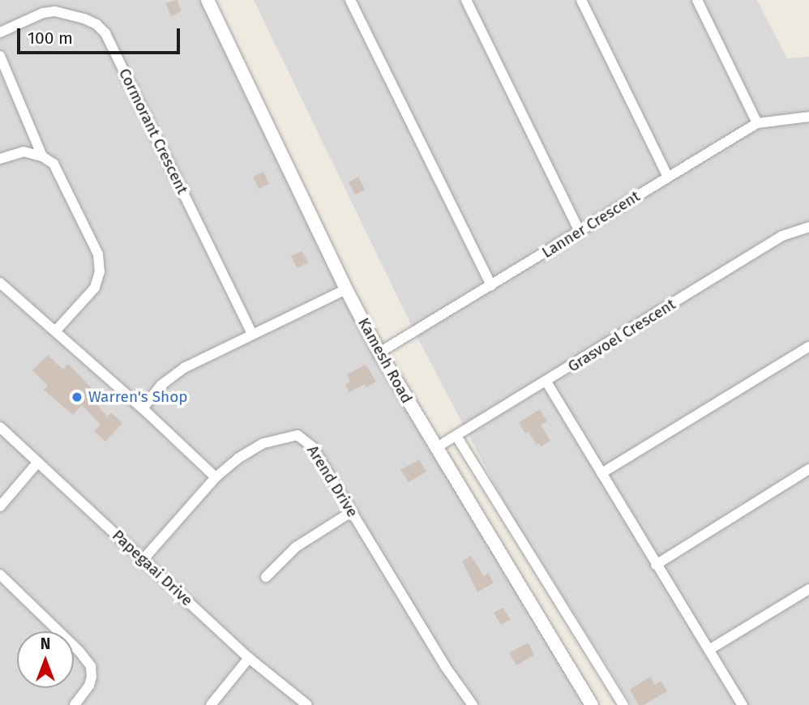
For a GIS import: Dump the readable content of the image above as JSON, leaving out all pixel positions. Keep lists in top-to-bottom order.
{
  "streets": {
    "street": [
      "Cormorant Crescent",
      "Lanner Crescent",
      "Grasvoel Crescent",
      "Kamesh Road",
      "Arend Drive",
      "Papegaai Drive"
    ]
  },
  "crossings": [
    ["Lanner Crescent", "Kamesh Road"],
    ["Grasvoel Crescent", "Kamesh Road"],
    ["Arend Drive", "Papegaai Drive"]
  ],
  "places": ["Warren's Shop"],
  "scale_bar": "100 m",
  "north": "top"
}
